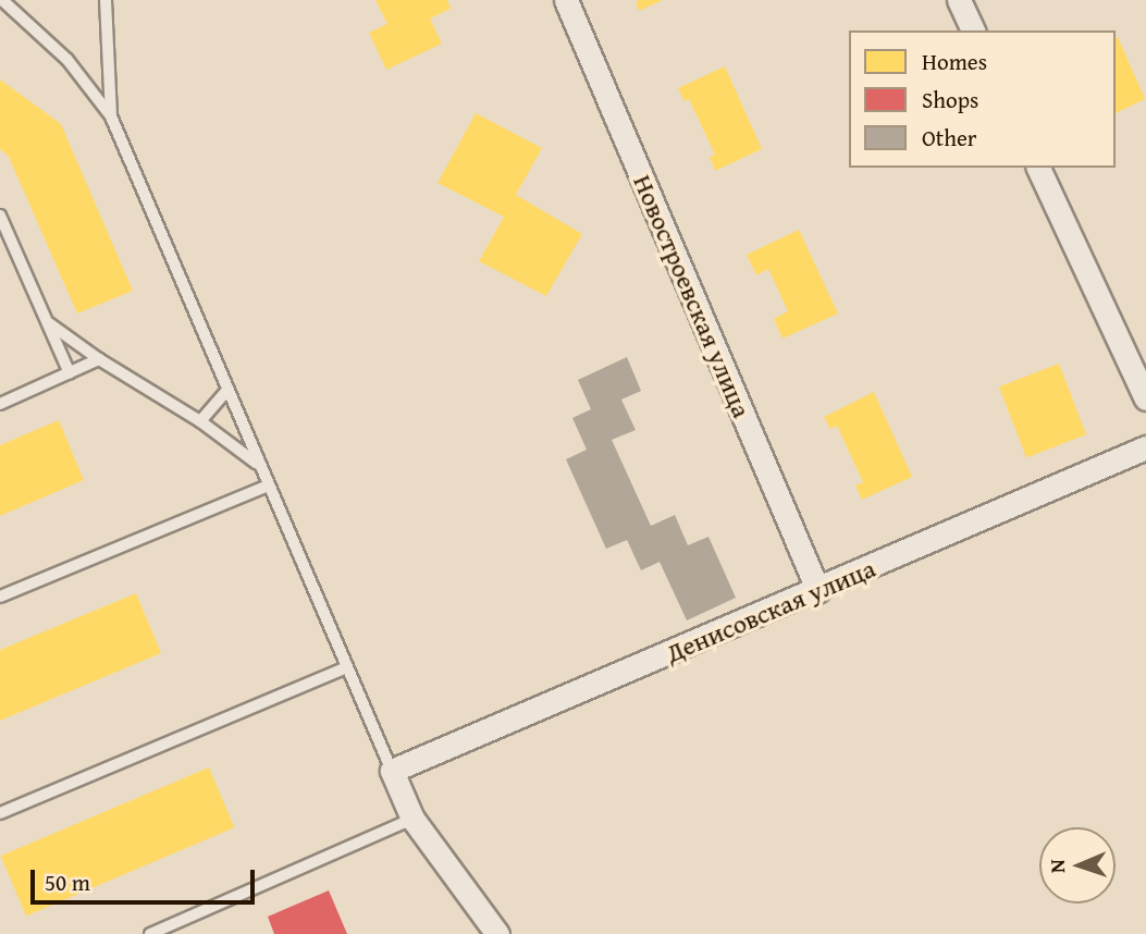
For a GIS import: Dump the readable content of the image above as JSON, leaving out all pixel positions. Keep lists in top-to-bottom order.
{
  "streets": {
    "street": ["Новостроевская улица", "Денисовская улица"]
  },
  "crossings": [
    ["Новостроевская улица", "Денисовская улица"]
  ],
  "legend": ["Homes", "Shops", "Other"],
  "scale_bar": "50 m",
  "north": "left"
}
